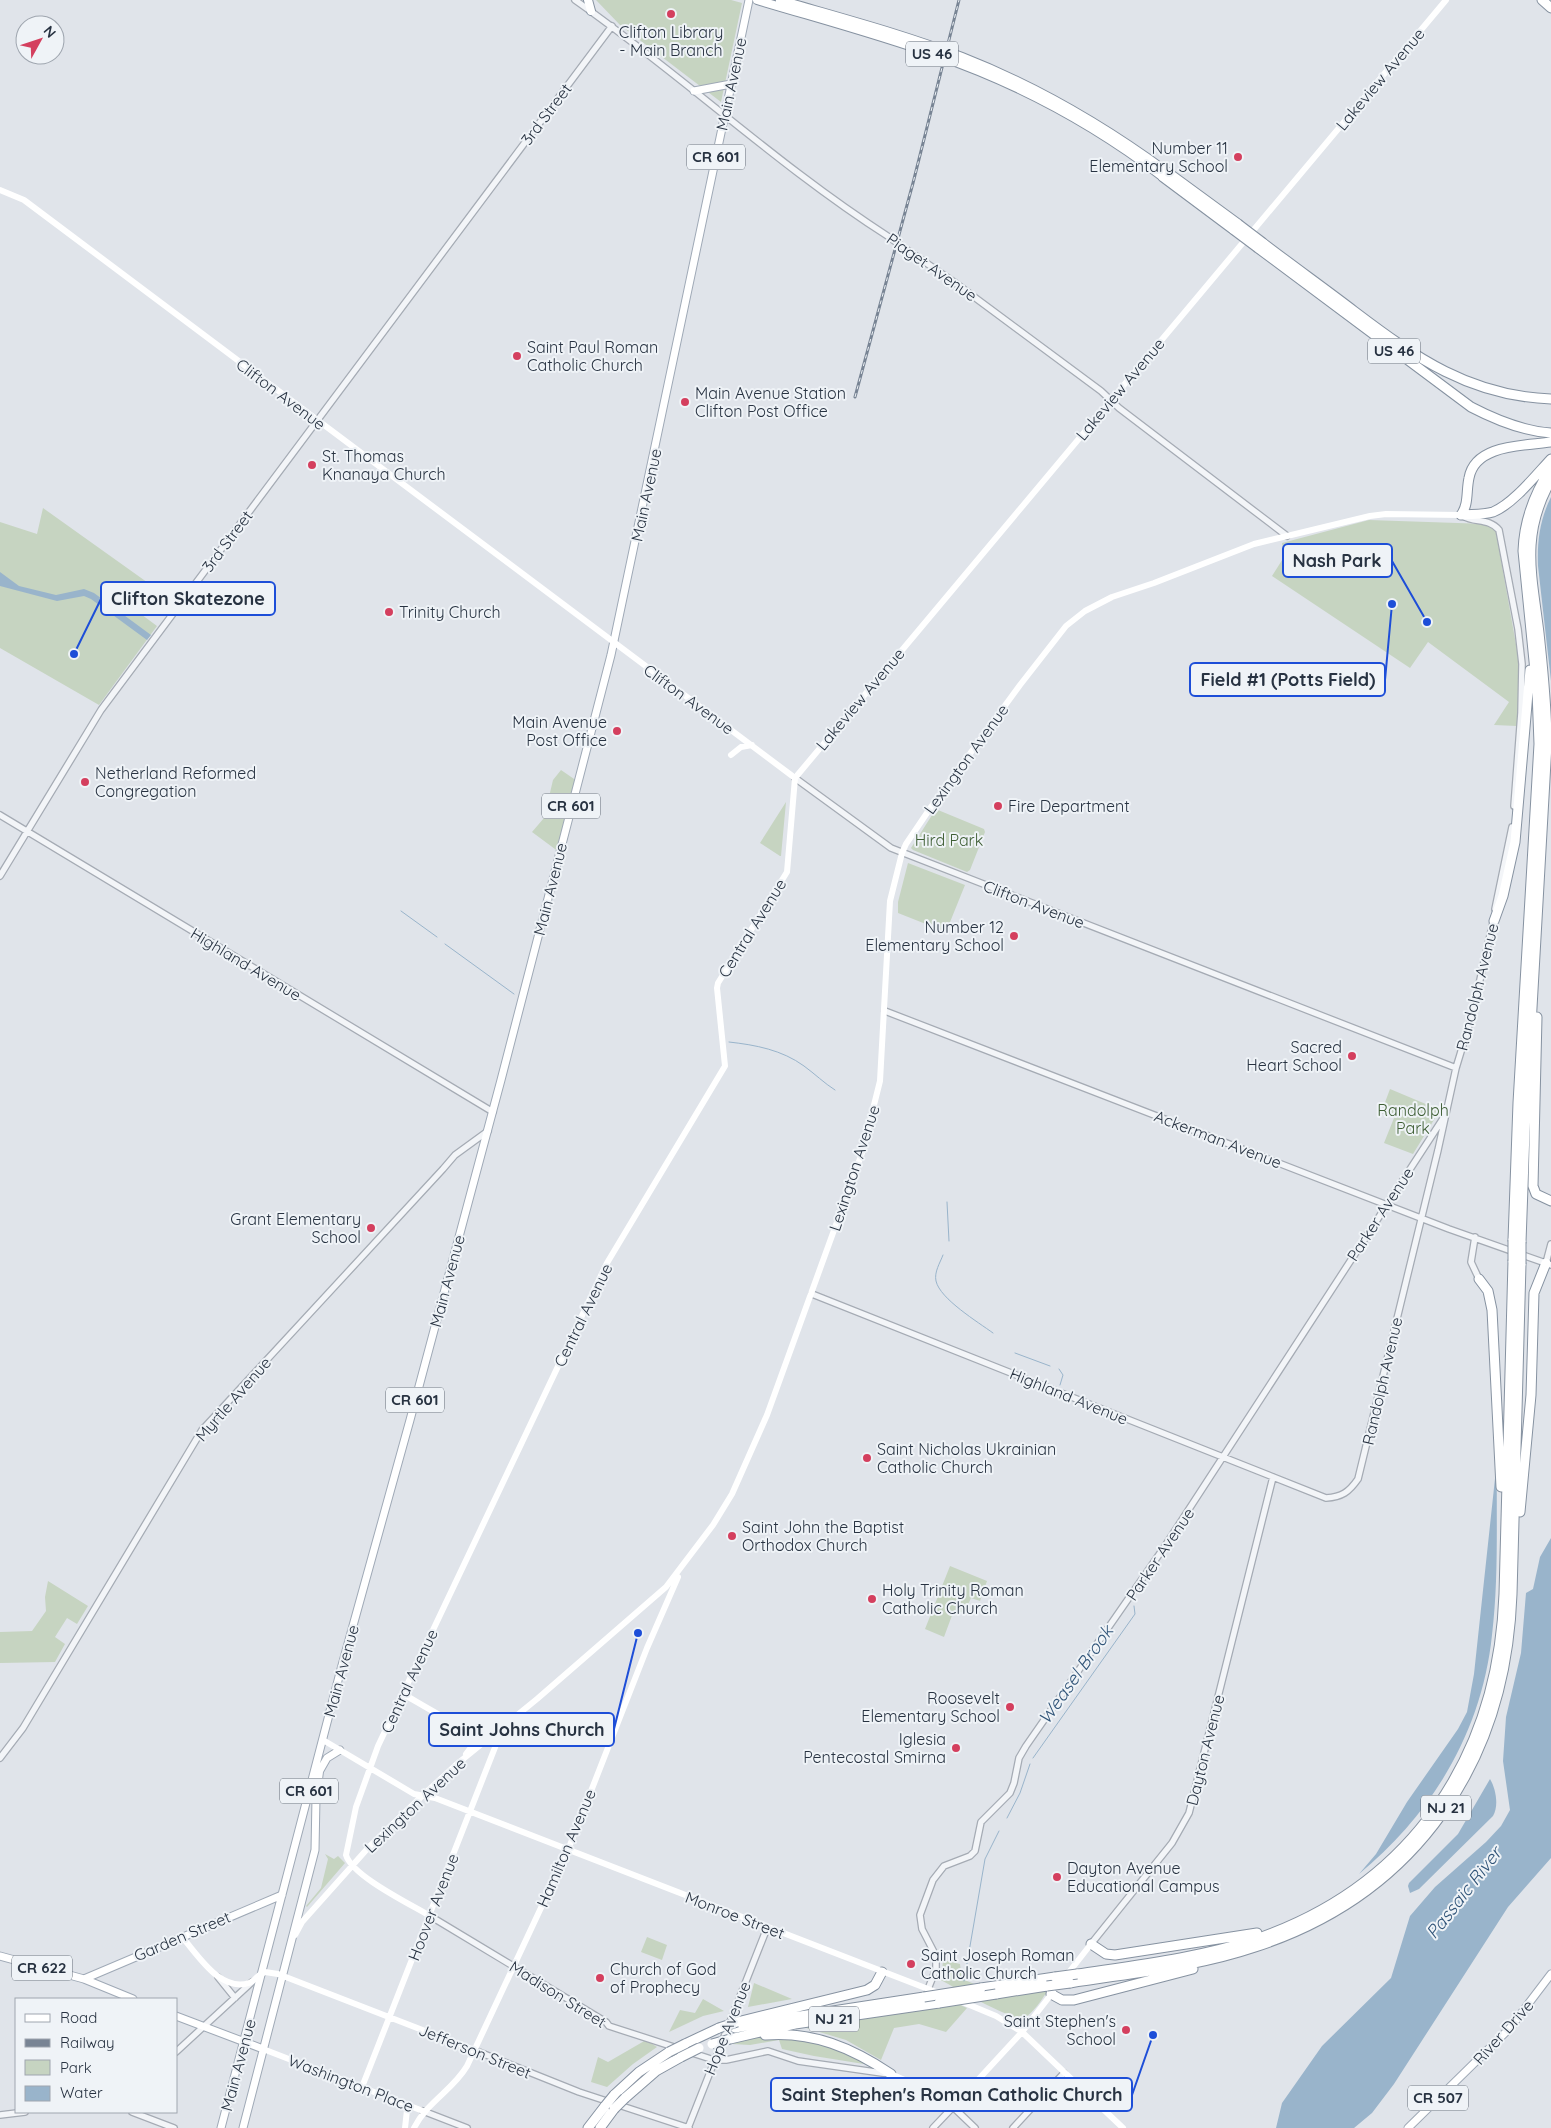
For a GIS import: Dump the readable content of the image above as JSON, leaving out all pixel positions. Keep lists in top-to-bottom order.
{
  "streets": {
    "highway": ["US 46", "NJ 21"],
    "main road": [
      "Lakeview Avenue",
      "Main Avenue",
      "CR 601",
      "Clifton Avenue",
      "Lexington Avenue",
      "Central Avenue",
      "Dayton Avenue",
      "Hamilton Avenue",
      "Hoover Avenue",
      "Monroe Street",
      "Garden Street",
      "CR 622",
      "Madison Street",
      "River Drive",
      "Jefferson Street",
      "Washington Place",
      "CR 507"
    ],
    "street": [
      "3rd Street",
      "Piaget Avenue",
      "Highland Avenue",
      "Randolph Avenue",
      "Ackerman Avenue",
      "Parker Avenue",
      "Myrtle Avenue",
      "Hope Avenue"
    ]
  },
  "crossings": [
    ["Lakeview Avenue", "Piaget Avenue"],
    ["Lakeview Avenue", "Clifton Avenue"],
    ["Lakeview Avenue", "Central Avenue"],
    ["Main Avenue", "Piaget Avenue"],
    ["Main Avenue", "Clifton Avenue"],
    ["Main Avenue", "Lexington Avenue"],
    ["Main Avenue", "Highland Avenue"],
    ["Main Avenue", "Myrtle Avenue"],
    ["Main Avenue", "Monroe Street"],
    ["Main Avenue", "Garden Street"],
    ["Main Avenue", "Jefferson Street"],
    ["Main Avenue", "Washington Place"],
    ["3rd Street", "Piaget Avenue"],
    ["3rd Street", "Clifton Avenue"],
    ["3rd Street", "Highland Avenue"],
    ["Piaget Avenue", "Lexington Avenue"],
    ["Clifton Avenue", "Lexington Avenue"],
    ["Clifton Avenue", "Central Avenue"],
    ["Clifton Avenue", "Randolph Avenue"],
    ["Lexington Avenue", "Highland Avenue"],
    ["Lexington Avenue", "Randolph Avenue"],
    ["Lexington Avenue", "Ackerman Avenue"],
    ["Lexington Avenue", "Hamilton Avenue"],
    ["Lexington Avenue", "Hoover Avenue"],
    ["Lexington Avenue", "Monroe Street"],
    ["Lexington Avenue", "Madison Street"],
    ["Central Avenue", "Monroe Street"],
    ["Central Avenue", "Madison Street"],
    ["Highland Avenue", "Randolph Avenue"],
    ["Highland Avenue", "Parker Avenue"],
    ["Highland Avenue", "Dayton Avenue"],
    ["Randolph Avenue", "Ackerman Avenue"],
    ["Randolph Avenue", "Parker Avenue"],
    ["Ackerman Avenue", "Parker Avenue"],
    ["Parker Avenue", "NJ 21"],
    ["Parker Avenue", "Monroe Street"],
    ["Dayton Avenue", "NJ 21"],
    ["Dayton Avenue", "Monroe Street"],
    ["Dayton Avenue", "Madison Street"],
    ["NJ 21", "Monroe Street"],
    ["Hamilton Avenue", "Monroe Street"],
    ["Hamilton Avenue", "Madison Street"],
    ["Hamilton Avenue", "Jefferson Street"],
    ["Hamilton Avenue", "Washington Place"],
    ["Hoover Avenue", "Monroe Street"],
    ["Hoover Avenue", "Madison Street"],
    ["Hoover Avenue", "Jefferson Street"],
    ["Hoover Avenue", "Washington Place"],
    ["Monroe Street", "Hope Avenue"],
    ["Garden Street", "CR 622"],
    ["Madison Street", "Hope Avenue"],
    ["Hope Avenue", "Jefferson Street"]
  ],
  "water": ["Weasel Brook", "Passaic River"],
  "parks": ["Hird Park", "Randolph Park"],
  "places": [
    "Clifton Library - Main Branch",
    "Number 11 Elementary School",
    "Saint Paul Roman Catholic Church",
    "Main Avenue Station Clifton Post Office",
    "St. Thomas Knanaya Church",
    "Field #1 (Potts Field)",
    "Trinity Church",
    "Nash Park",
    "Clifton Skatezone",
    "Main Avenue Post Office",
    "Netherland Reformed Congregation",
    "Fire Department",
    "Number 12 Elementary School",
    "Sacred Heart School",
    "Grant Elementary School",
    "Saint Nicholas Ukrainian Catholic Church",
    "Saint John the Baptist Orthodox Church",
    "Holy Trinity Roman Catholic Church",
    "Saint Johns Church",
    "Roosevelt Elementary School",
    "Iglesia Pentecostal Smirna",
    "Dayton Avenue Educational Campus",
    "Saint Joseph Roman Catholic Church",
    "Church of God of Prophecy",
    "Saint Stephen's School",
    "Saint Stephen's Roman Catholic Church"
  ],
  "legend": [
    "Road",
    "Railway",
    "Park",
    "Water"
  ],
  "north": "top right"
}
